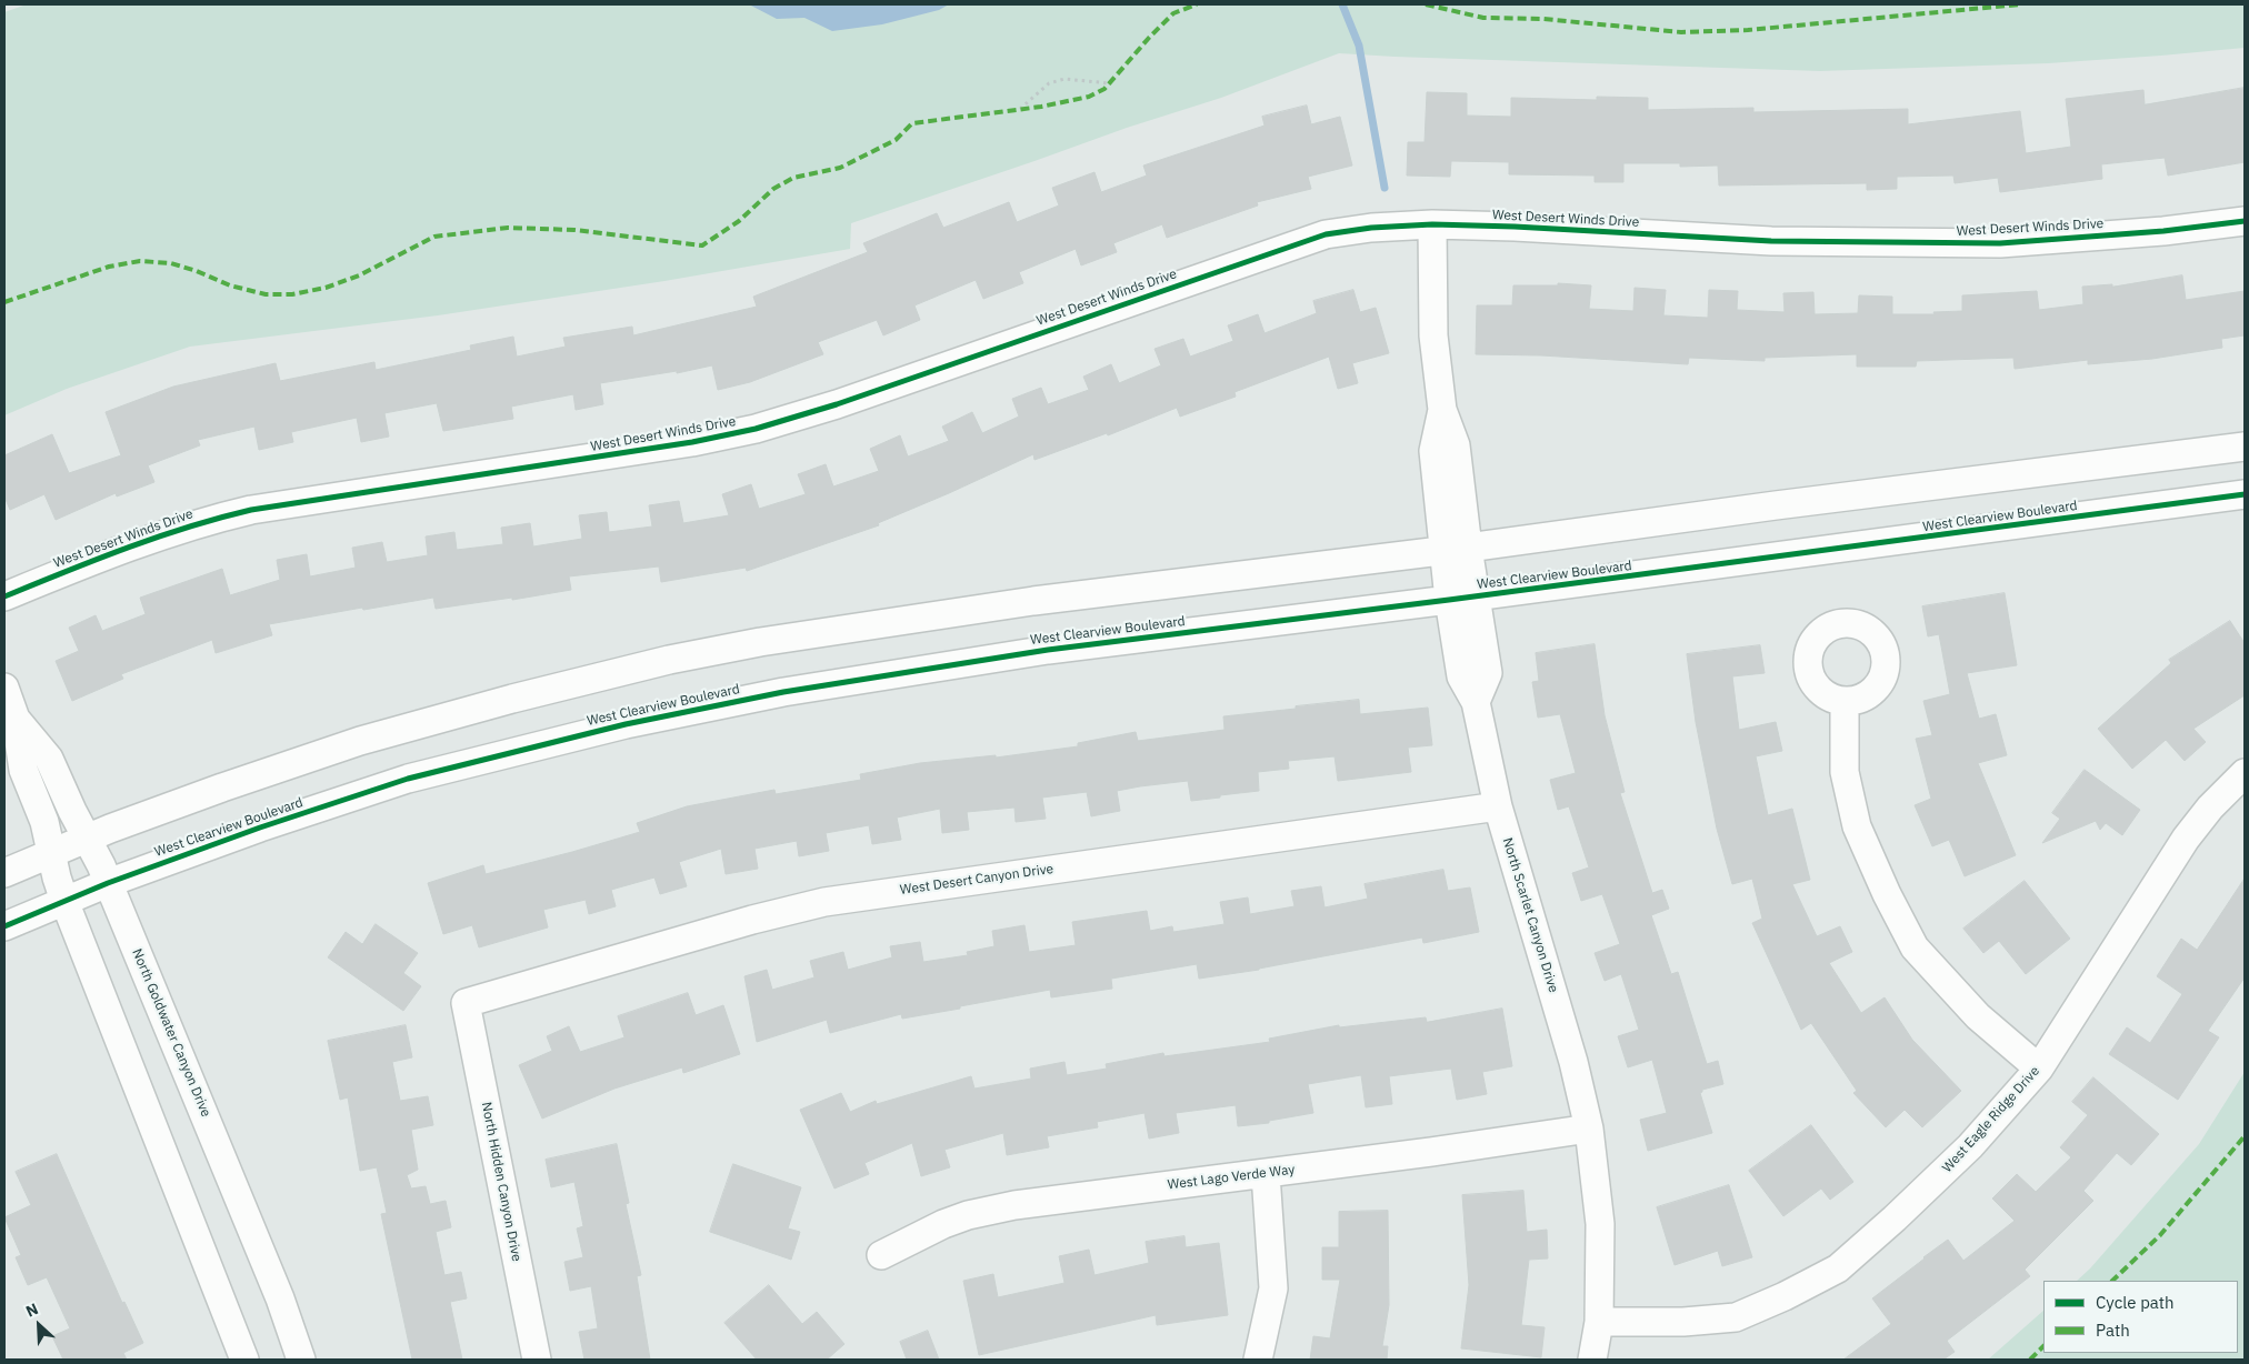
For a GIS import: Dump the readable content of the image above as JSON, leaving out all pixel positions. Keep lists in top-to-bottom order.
{
  "streets": {
    "street": [
      "West Desert Winds Drive",
      "West Clearview Boulevard",
      "West Desert Canyon Drive",
      "North Scarlet Canyon Drive",
      "North Goldwater Canyon Drive",
      "West Eagle Ridge Drive",
      "West Lago Verde Way",
      "North Hidden Canyon Drive"
    ]
  },
  "crossings": [
    ["West Desert Winds Drive", "North Scarlet Canyon Drive"],
    ["West Clearview Boulevard", "North Scarlet Canyon Drive"],
    ["West Clearview Boulevard", "North Goldwater Canyon Drive"],
    ["West Desert Canyon Drive", "North Scarlet Canyon Drive"],
    ["West Desert Canyon Drive", "North Hidden Canyon Drive"],
    ["North Scarlet Canyon Drive", "West Eagle Ridge Drive"],
    ["North Scarlet Canyon Drive", "West Lago Verde Way"]
  ],
  "legend": ["Cycle path", "Path"],
  "north": "top left"
}
